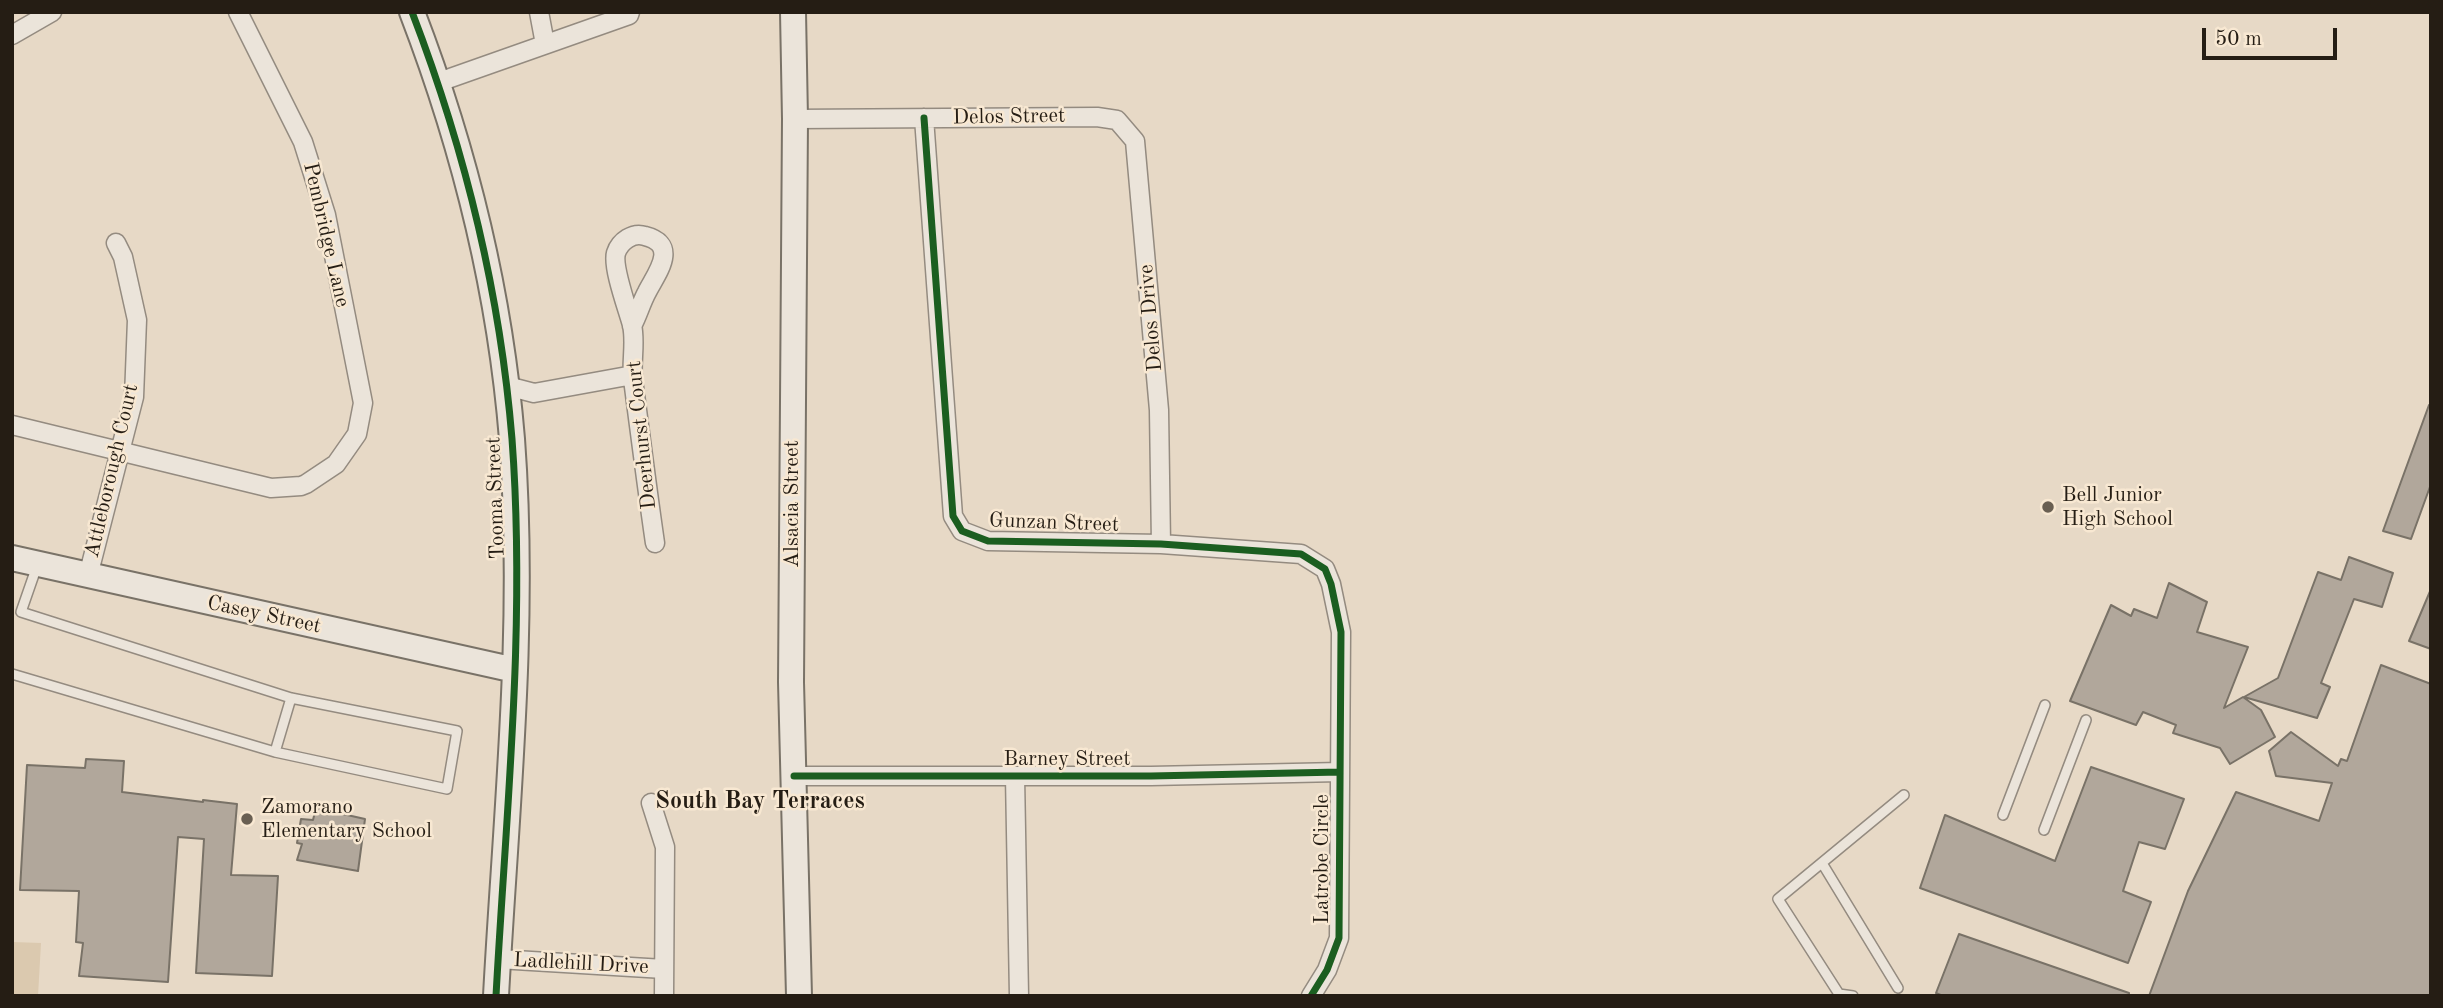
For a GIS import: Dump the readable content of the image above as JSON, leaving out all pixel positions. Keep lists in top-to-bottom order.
{
  "streets": {
    "street": [
      "Delos Street",
      "Pembridge Lane",
      "Delos Drive",
      "Deerhurst Court",
      "Attleborough Court",
      "Tooma Street",
      "Alsacia Street",
      "Gunzan Street",
      "Casey Street",
      "Barney Street",
      "Latrobe Circle",
      "Ladlehill Drive"
    ]
  },
  "crossings": [
    ["Delos Street", "Delos Drive"],
    ["Delos Street", "Alsacia Street"],
    ["Delos Street", "Gunzan Street"],
    ["Pembridge Lane", "Attleborough Court"],
    ["Delos Drive", "Gunzan Street"],
    ["Attleborough Court", "Casey Street"],
    ["Tooma Street", "Casey Street"],
    ["Tooma Street", "Ladlehill Drive"],
    ["Alsacia Street", "Barney Street"],
    ["Gunzan Street", "Latrobe Circle"],
    ["Barney Street", "Latrobe Circle"]
  ],
  "districts": ["South Bay Terraces"],
  "places": ["Bell Junior High School", "Zamorano Elementary School"],
  "scale_bar": "50 m"
}
